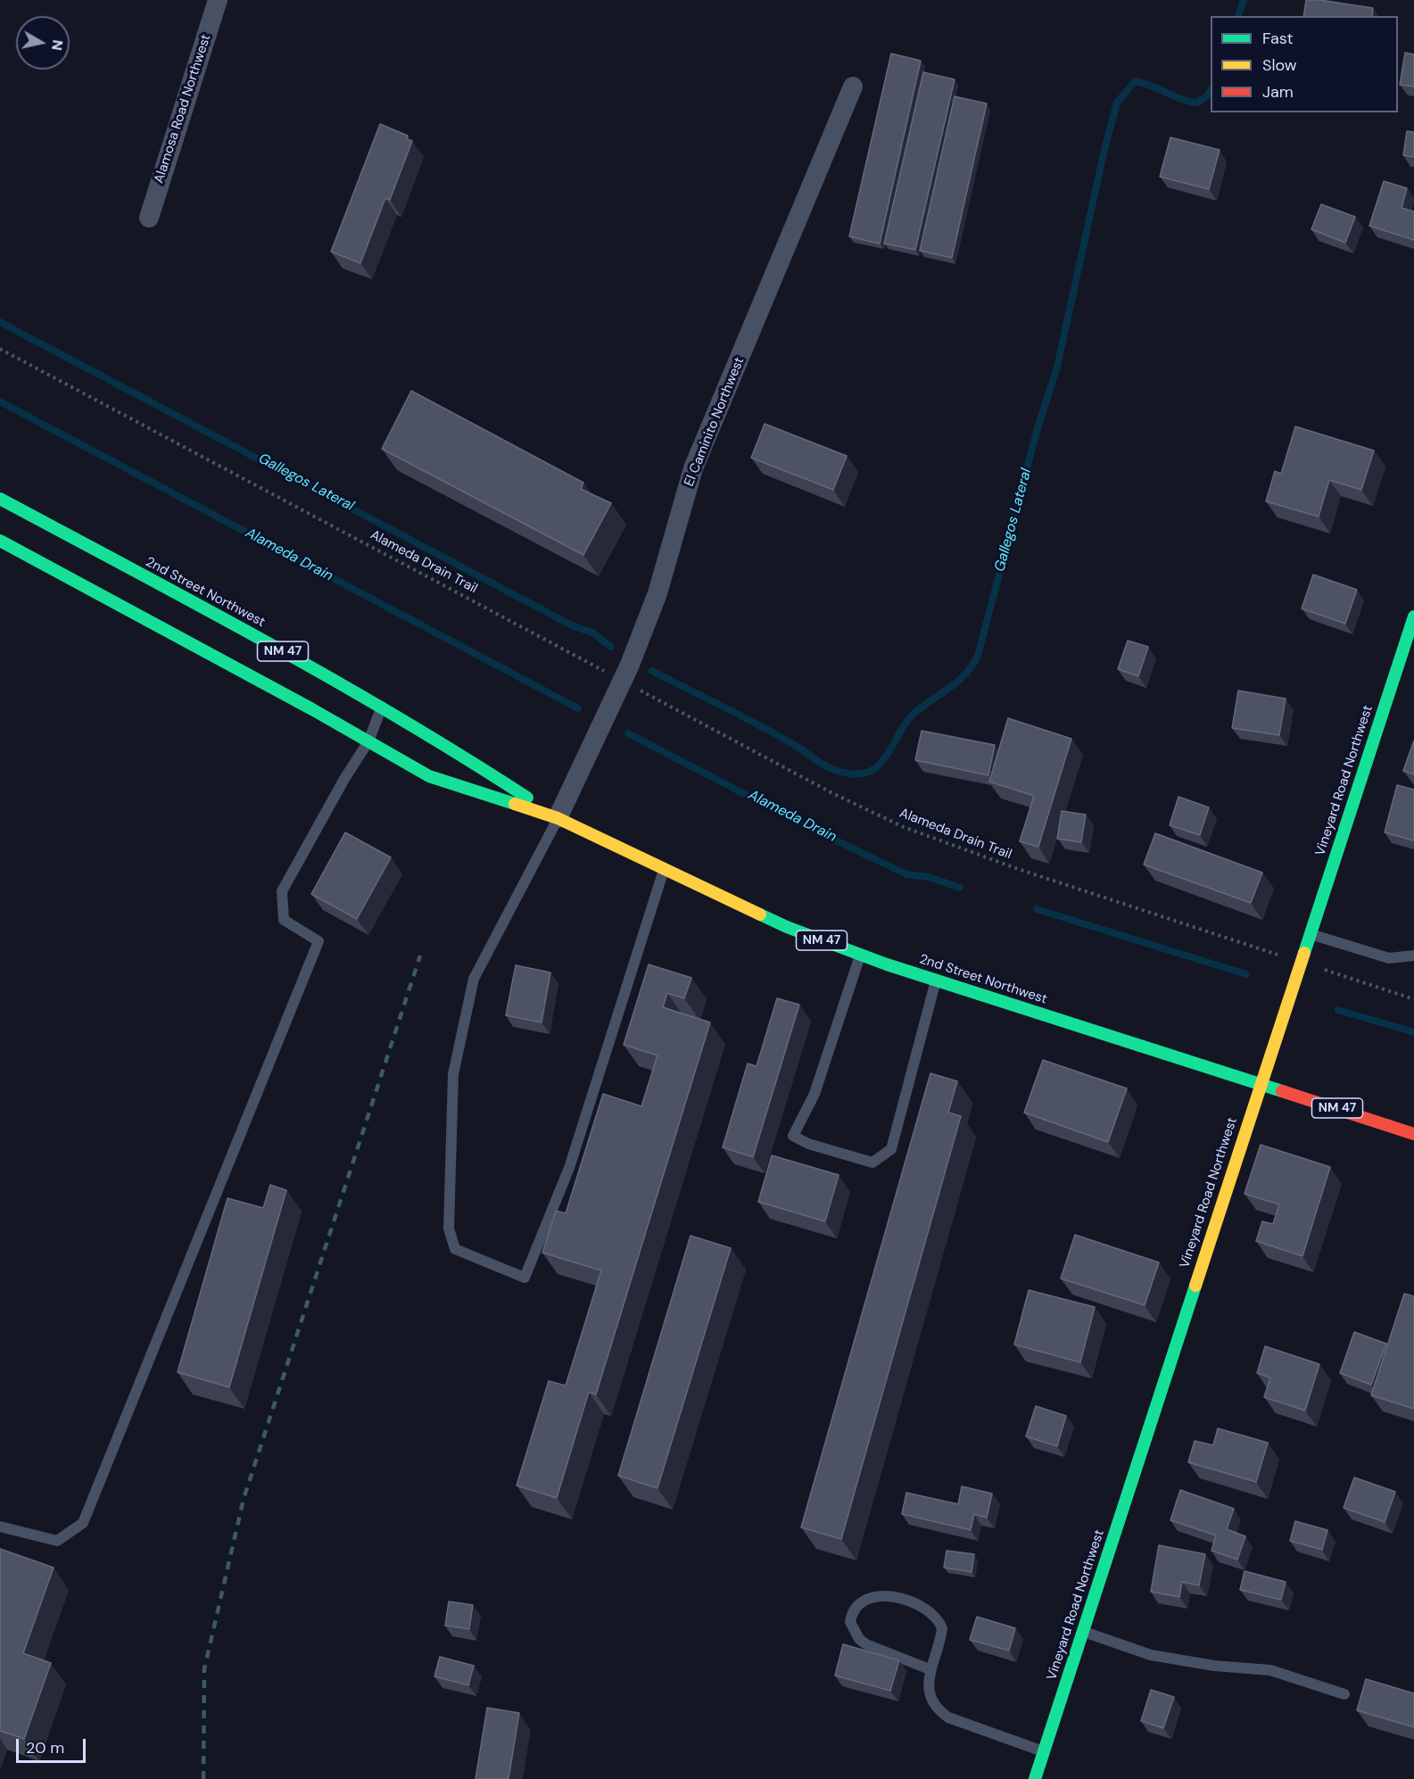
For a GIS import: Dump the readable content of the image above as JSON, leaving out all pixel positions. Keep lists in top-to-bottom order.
{
  "streets": {
    "main road": ["2nd Street Northwest", "NM 47", "Vineyard Road Northwest"],
    "street": ["Alamosa Road Northwest", "El Caminito Northwest"],
    "path": ["Alameda Drain Trail"]
  },
  "crossings": [
    ["El Caminito Northwest", "2nd Street Northwest"],
    ["2nd Street Northwest", "Vineyard Road Northwest"]
  ],
  "water": ["Gallegos Lateral", "Alameda Drain"],
  "legend": ["Fast", "Slow", "Jam"],
  "scale_bar": "20 m",
  "north": "right"
}
